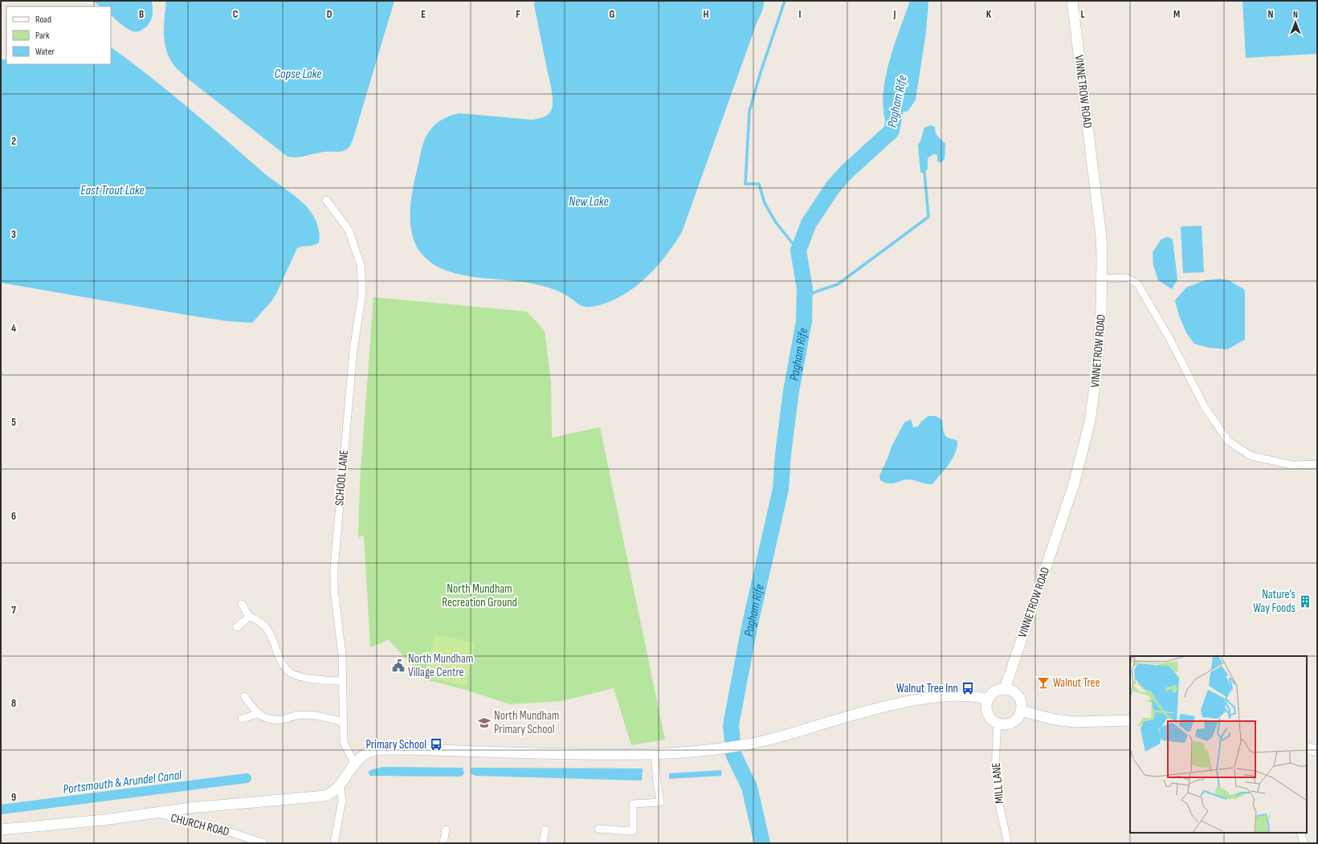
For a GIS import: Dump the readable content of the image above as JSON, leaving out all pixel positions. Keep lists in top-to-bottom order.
{
  "streets": {
    "main road": ["VINNETROW ROAD"],
    "street": ["SCHOOL LANE", "MILL LANE", "CHURCH ROAD"]
  },
  "crossings": [
    ["VINNETROW ROAD", "MILL LANE"]
  ],
  "water": [
    "Copse Lake",
    "Pagham Rife",
    "East Trout Lake",
    "New Lake",
    "Portsmouth & Arundel Canal"
  ],
  "parks": ["North Mundham Recreation Ground"],
  "places": {
    "building": ["Nature’s Way Foods"],
    "public building": ["North Mundham Village Centre"],
    "bar": ["Walnut Tree"],
    "bus stop": ["Walnut Tree Inn", "Primary School"],
    "school or university": ["North Mundham Primary School"]
  },
  "legend": ["Road", "Park", "Water"],
  "north": "top",
  "grid": {
    "columns": [
      "B",
      "C",
      "D",
      "E",
      "F",
      "G",
      "H",
      "I",
      "J",
      "K",
      "L",
      "M",
      "N"
    ],
    "rows": [
      "2",
      "3",
      "4",
      "5",
      "6",
      "7",
      "8",
      "9"
    ]
  }
}
